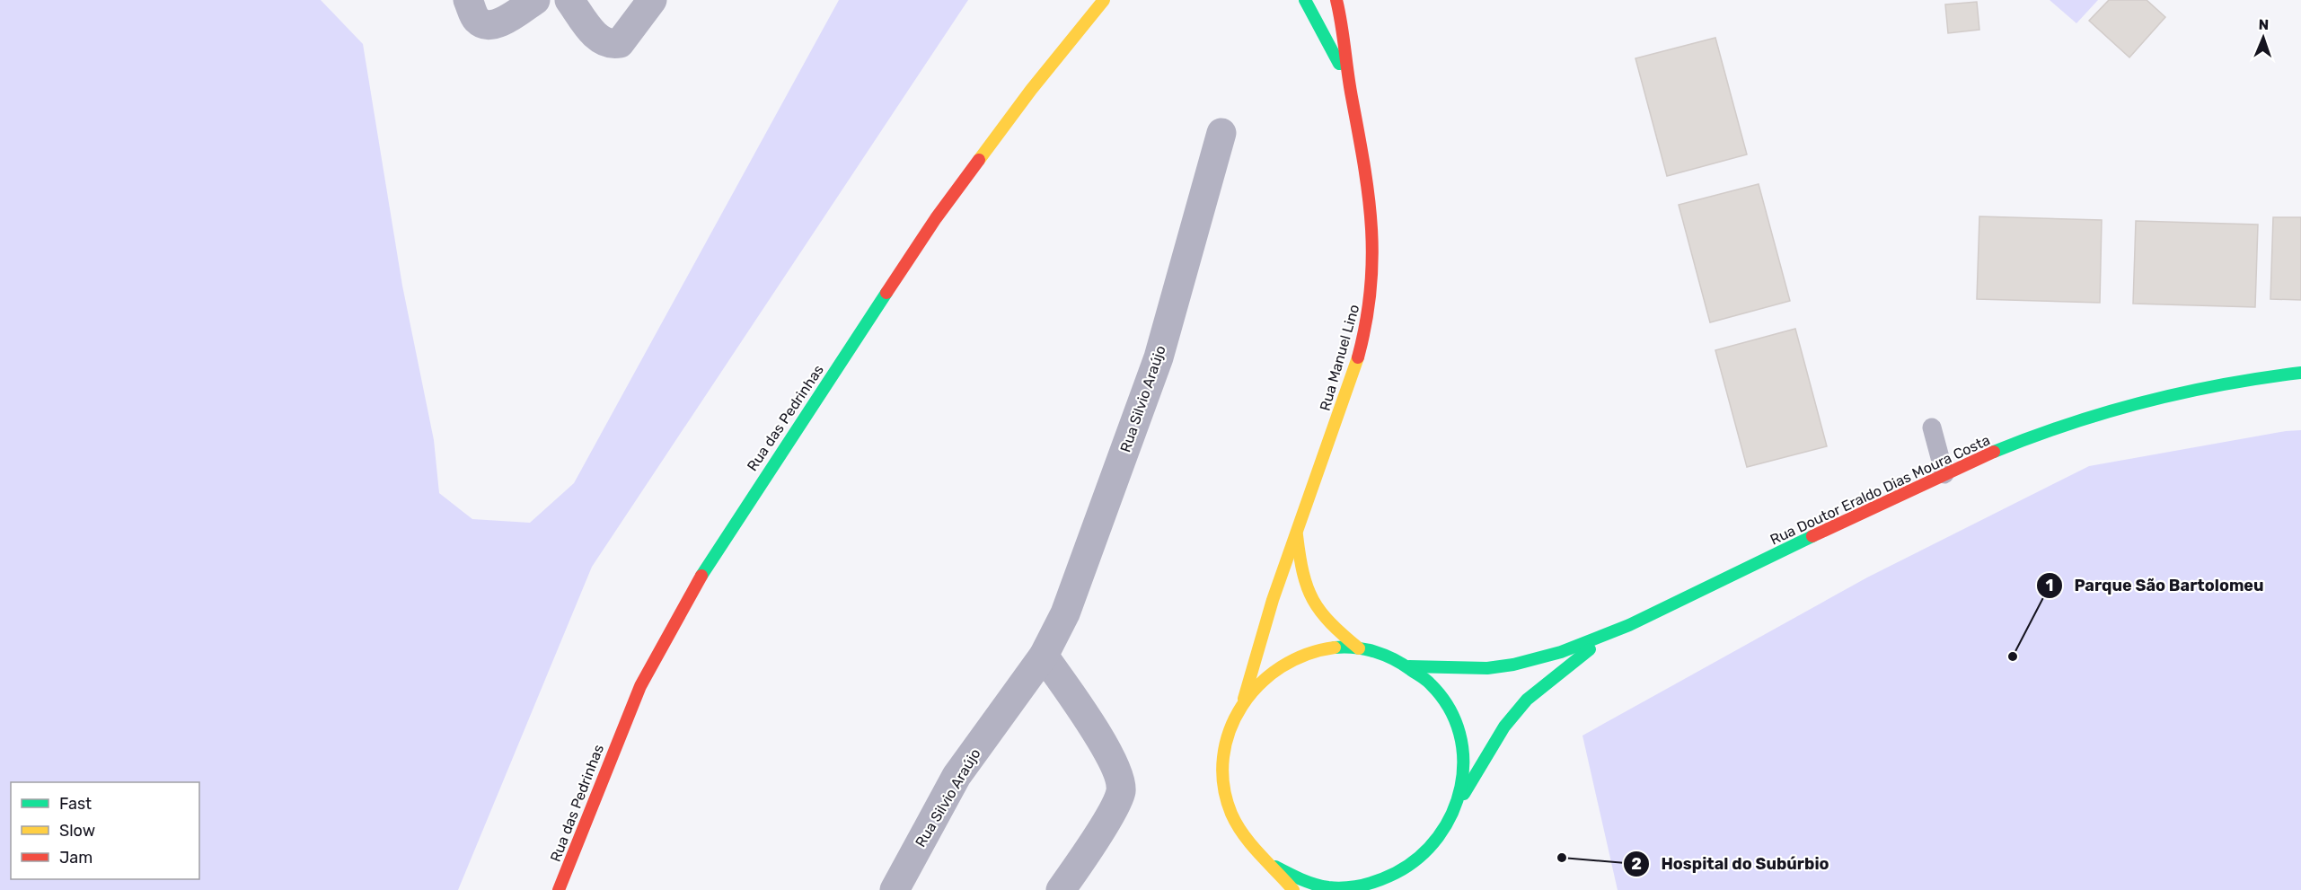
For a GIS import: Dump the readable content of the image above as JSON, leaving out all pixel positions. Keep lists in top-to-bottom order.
{
  "streets": {
    "main road": ["Rua Manuel Lino", "Rua das Pedrinhas", "Rua Doutor Eraldo Dias Moura Costa"],
    "street": ["Rua Silvio Araújo"]
  },
  "places": ["Parque São Bartolomeu", "Hospital do Subúrbio"],
  "legend": ["Fast", "Slow", "Jam"],
  "north": "top"
}
